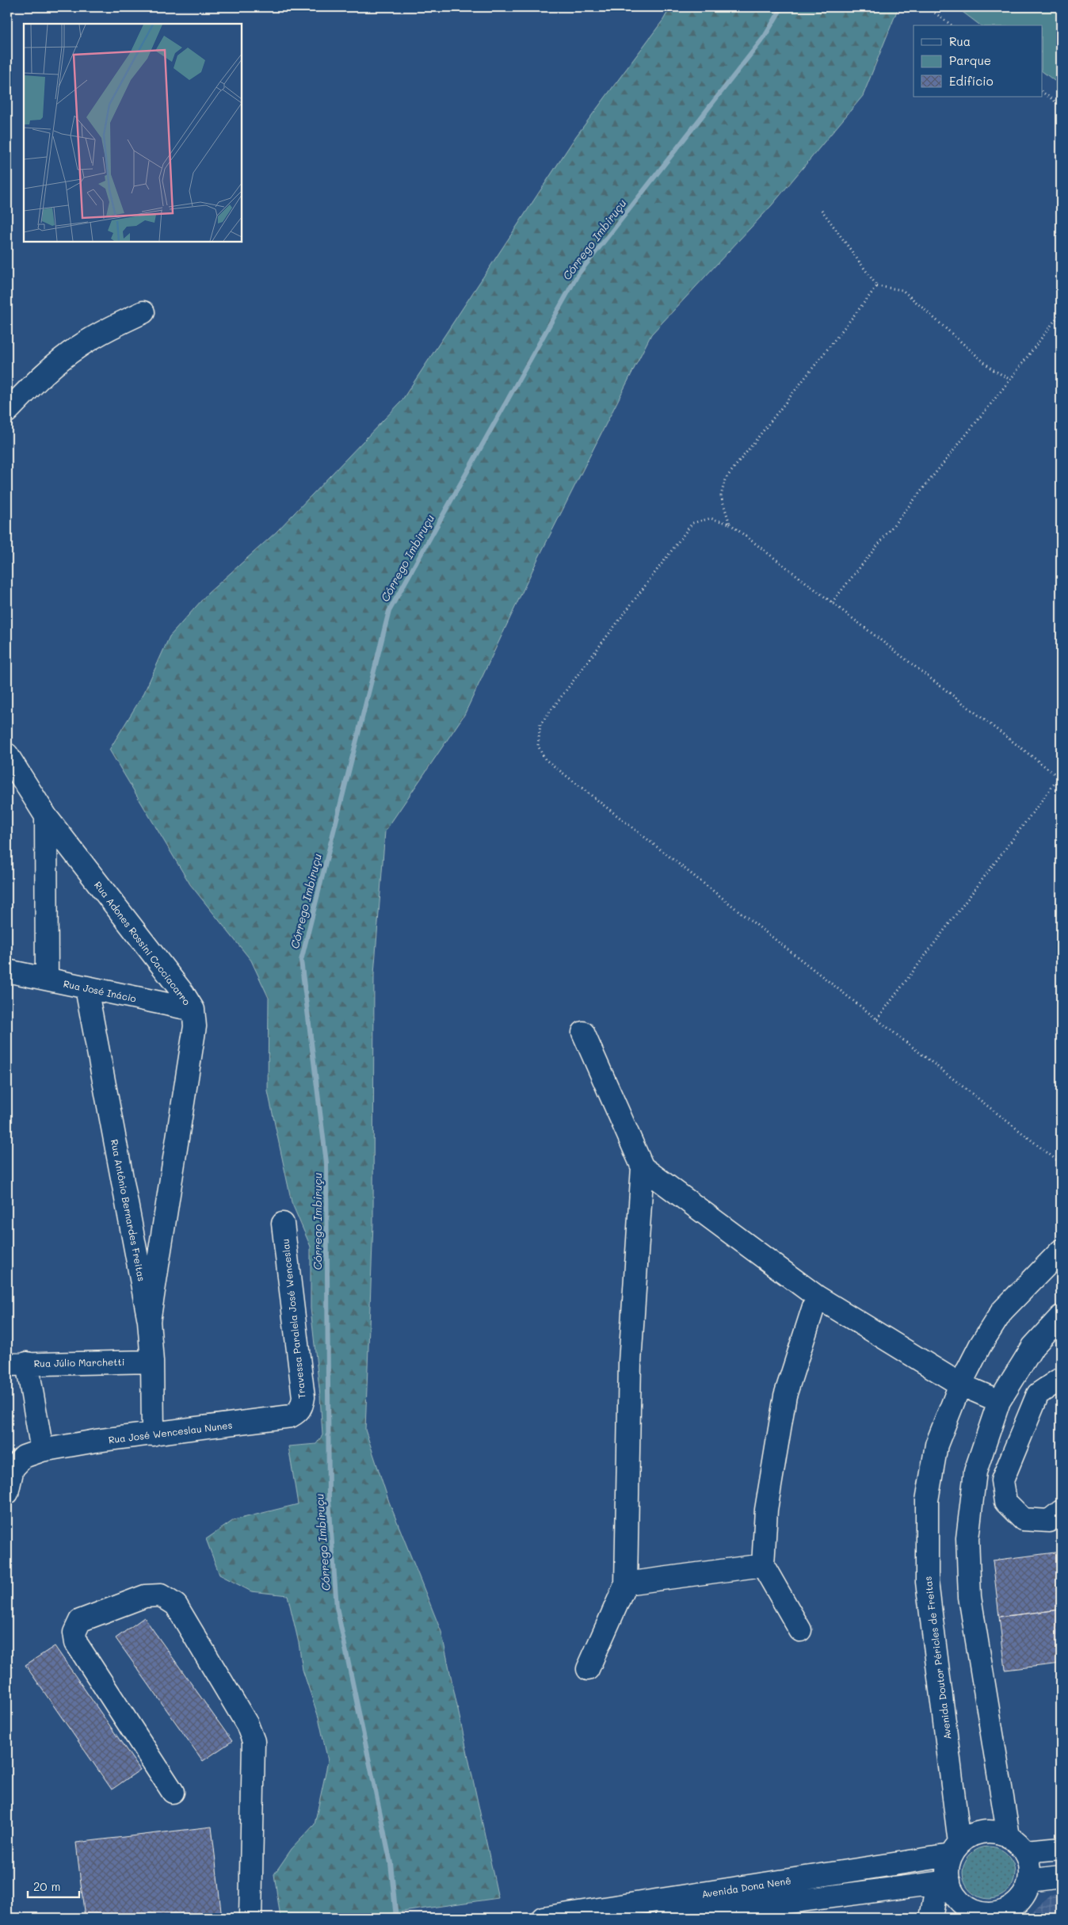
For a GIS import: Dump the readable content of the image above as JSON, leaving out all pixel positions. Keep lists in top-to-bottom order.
{
  "streets": {
    "street": [
      "Rua Adones Rossini Cacciacarro",
      "Rua José Inácio",
      "Rua Antônio Bernardes Freitas",
      "Travessa Paralela José Wenceslau",
      "Rua Júlio Marchetti",
      "Rua José Wenceslau Nunes",
      "Avenida Doutor Péricles de Freitas",
      "Avenida Dona Nenê"
    ]
  },
  "crossings": [
    ["Rua Adones Rossini Cacciacarro", "Rua José Inácio"],
    ["Rua Adones Rossini Cacciacarro", "Rua Antônio Bernardes Freitas"],
    ["Rua José Inácio", "Rua Antônio Bernardes Freitas"],
    ["Rua Antônio Bernardes Freitas", "Rua Júlio Marchetti"],
    ["Rua Antônio Bernardes Freitas", "Rua José Wenceslau Nunes"],
    ["Travessa Paralela José Wenceslau", "Rua José Wenceslau Nunes"],
    ["Avenida Doutor Péricles de Freitas", "Avenida Dona Nenê"]
  ],
  "water": ["Córrego Imbiruçu"],
  "legend": ["Rua", "Parque", "Edifício"],
  "scale_bar": "20 m"
}
